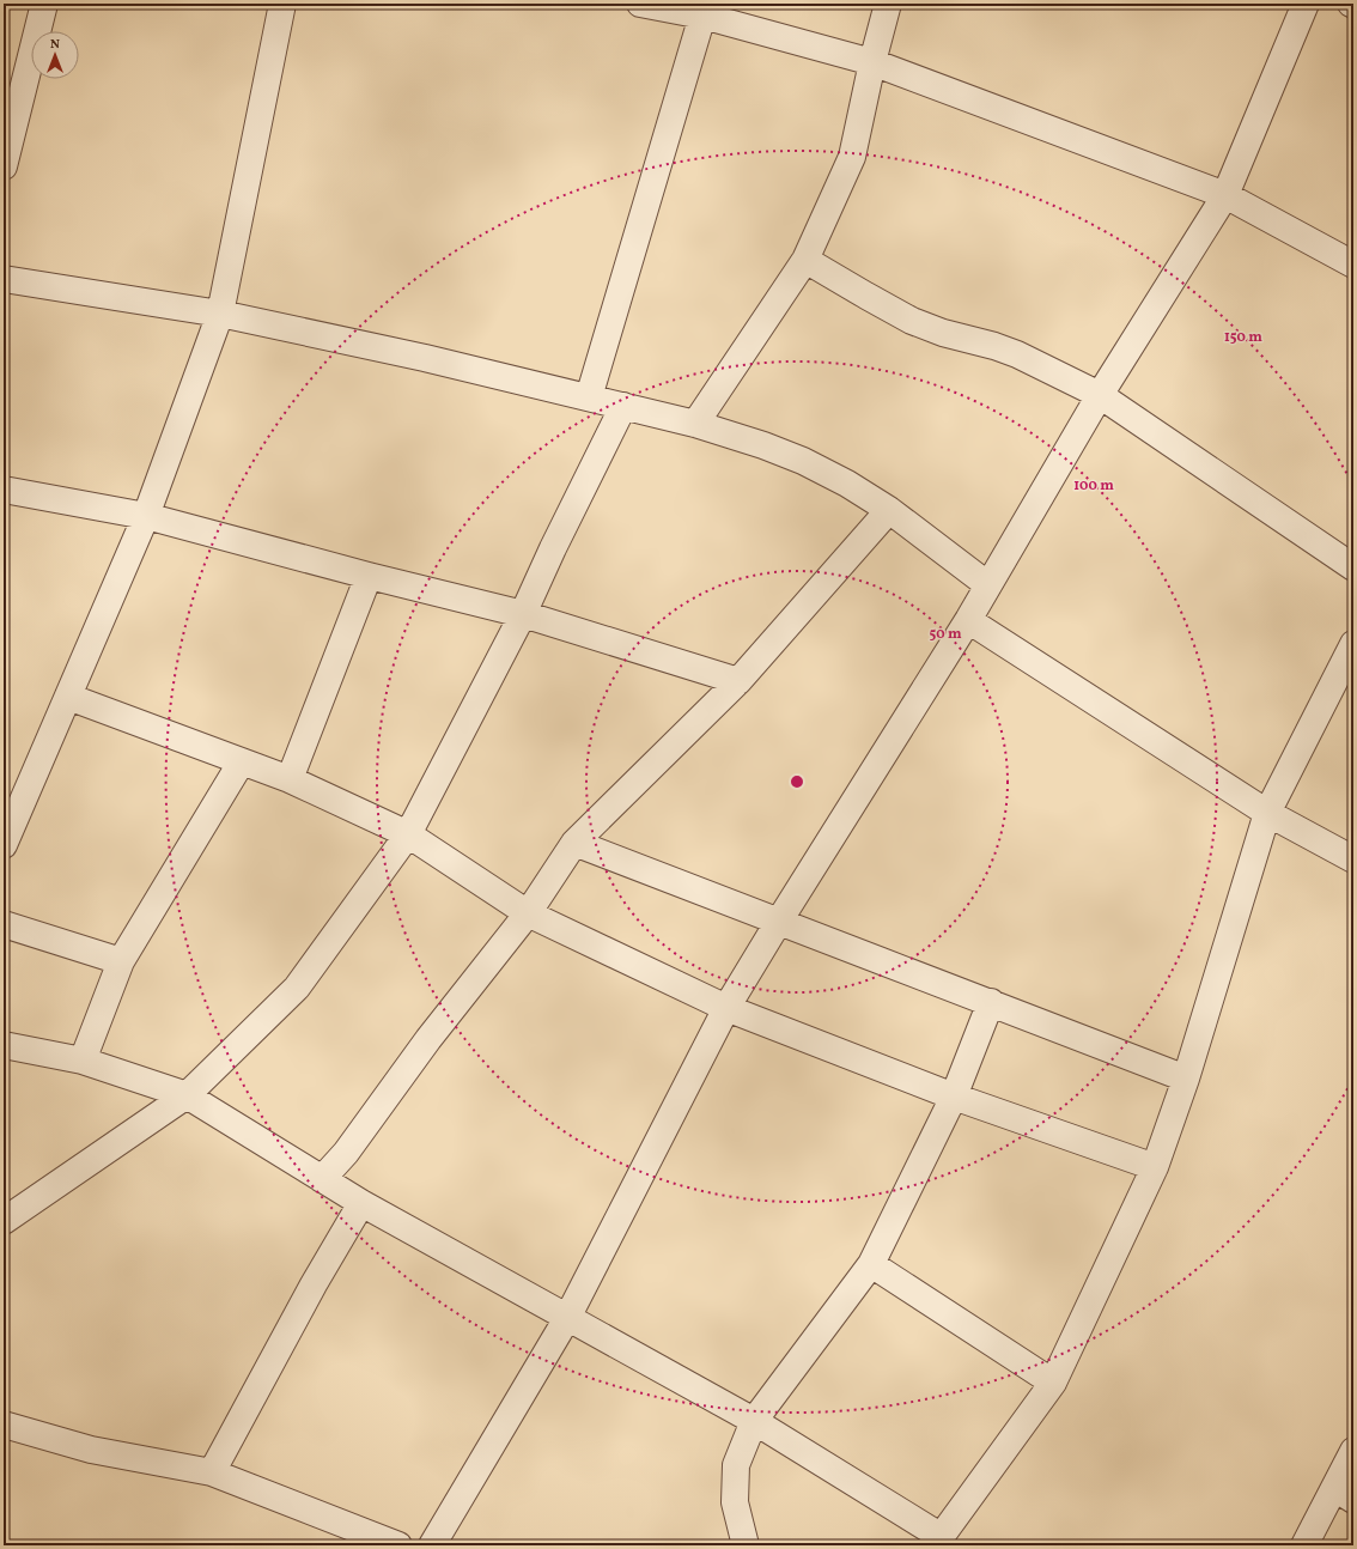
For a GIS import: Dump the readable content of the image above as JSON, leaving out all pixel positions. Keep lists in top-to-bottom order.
{
  "north": "top",
  "rings": ["150 m", "100 m", "50 m"]
}
